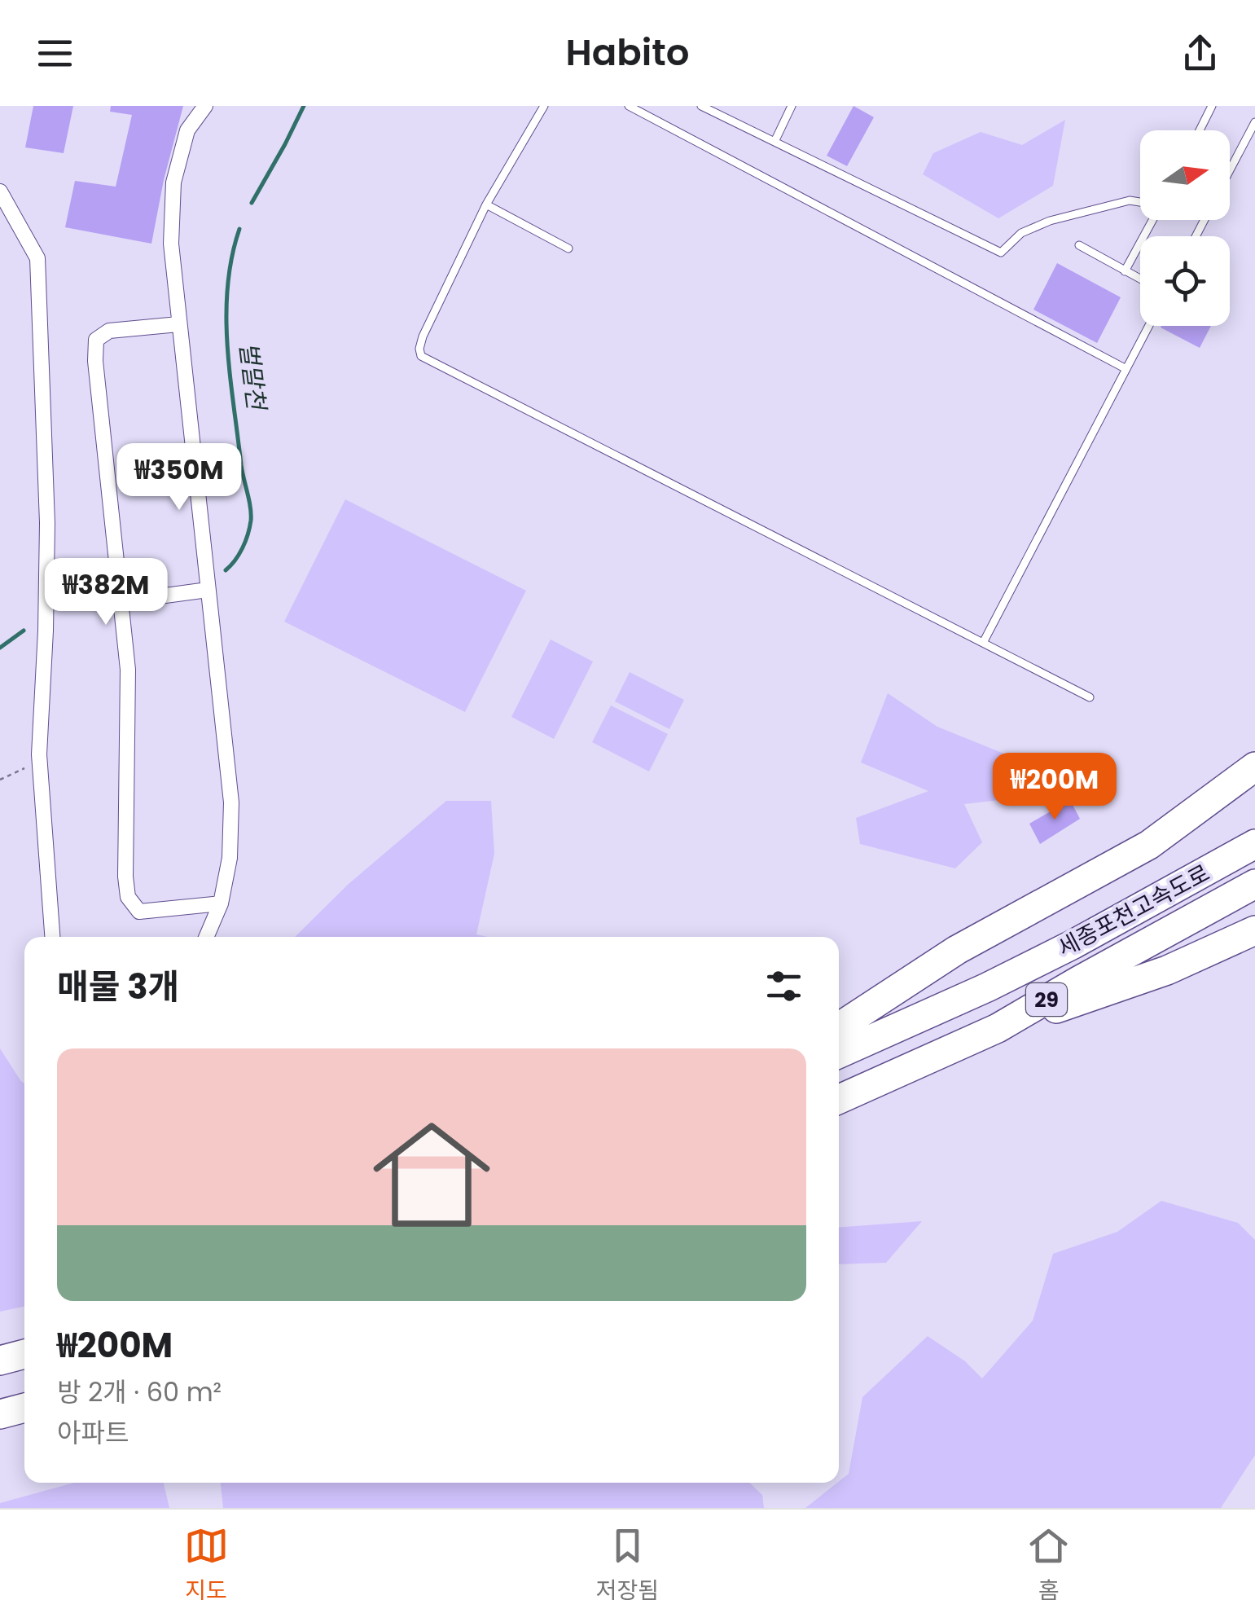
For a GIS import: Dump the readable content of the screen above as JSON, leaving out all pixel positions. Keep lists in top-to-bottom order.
{
  "streets": {
    "highway": ["세종포천고속도로", "29"]
  },
  "water": ["벌말천"],
  "north": "right",
  "page": {
    "header": "Habito",
    "price": ["₩350M", "₩382M", "₩200M"],
    "heading": "매물 3개",
    "list": [
      {
        "name": "₩200M",
        "note": "방 2개 · 60 m² · 아파트"
      }
    ],
    "tabs": ["지도", "저장됨", "홈"]
  }
}
